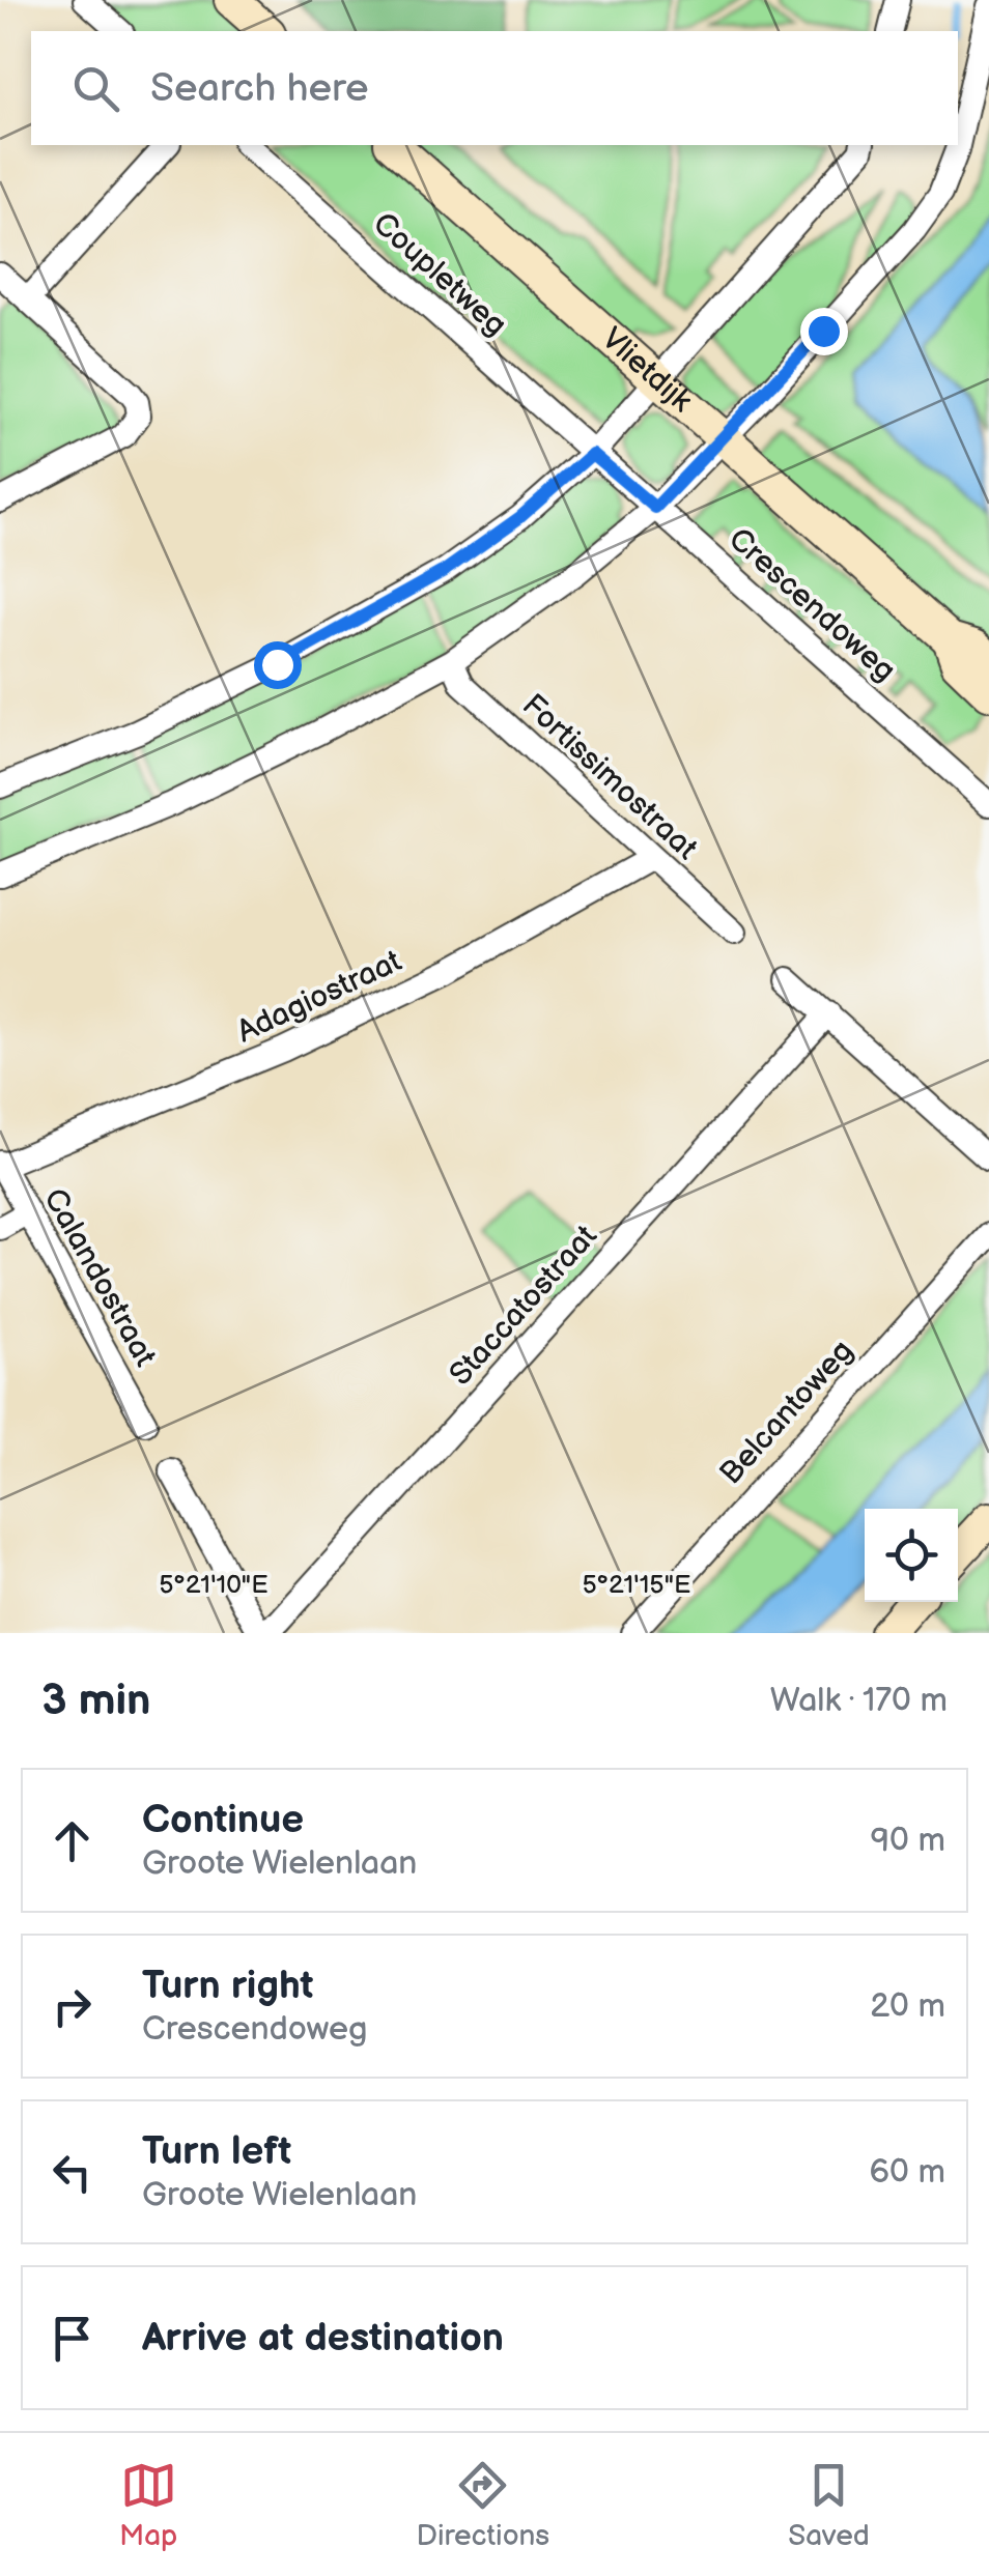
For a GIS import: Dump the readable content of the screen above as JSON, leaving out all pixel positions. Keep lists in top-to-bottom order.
{
  "streets": {
    "street": [
      "Coupletweg",
      "Vlietdijk",
      "Crescendoweg",
      "Fortissimostraat",
      "Adagiostraat",
      "Calandostraat",
      "Staccatostraat",
      "Belcantoweg"
    ]
  },
  "crossings": [
    ["Coupletweg", "Crescendoweg"],
    ["Fortissimostraat", "Adagiostraat"],
    ["Adagiostraat", "Calandostraat"]
  ],
  "page": {
    "search": "Search here",
    "heading": ["3 min", "Walk · 170 m"],
    "list": [
      ["Continue", "Groote Wielenlaan", "90 m"],
      ["Turn right", "Crescendoweg", "20 m"],
      ["Turn left", "Groote Wielenlaan", "60 m"],
      "Arrive at destination"
    ],
    "nav": ["Map", "Directions", "Saved"]
  },
  "coordinates": ["5°21'10\"E", "5°21'15\"E"]
}
